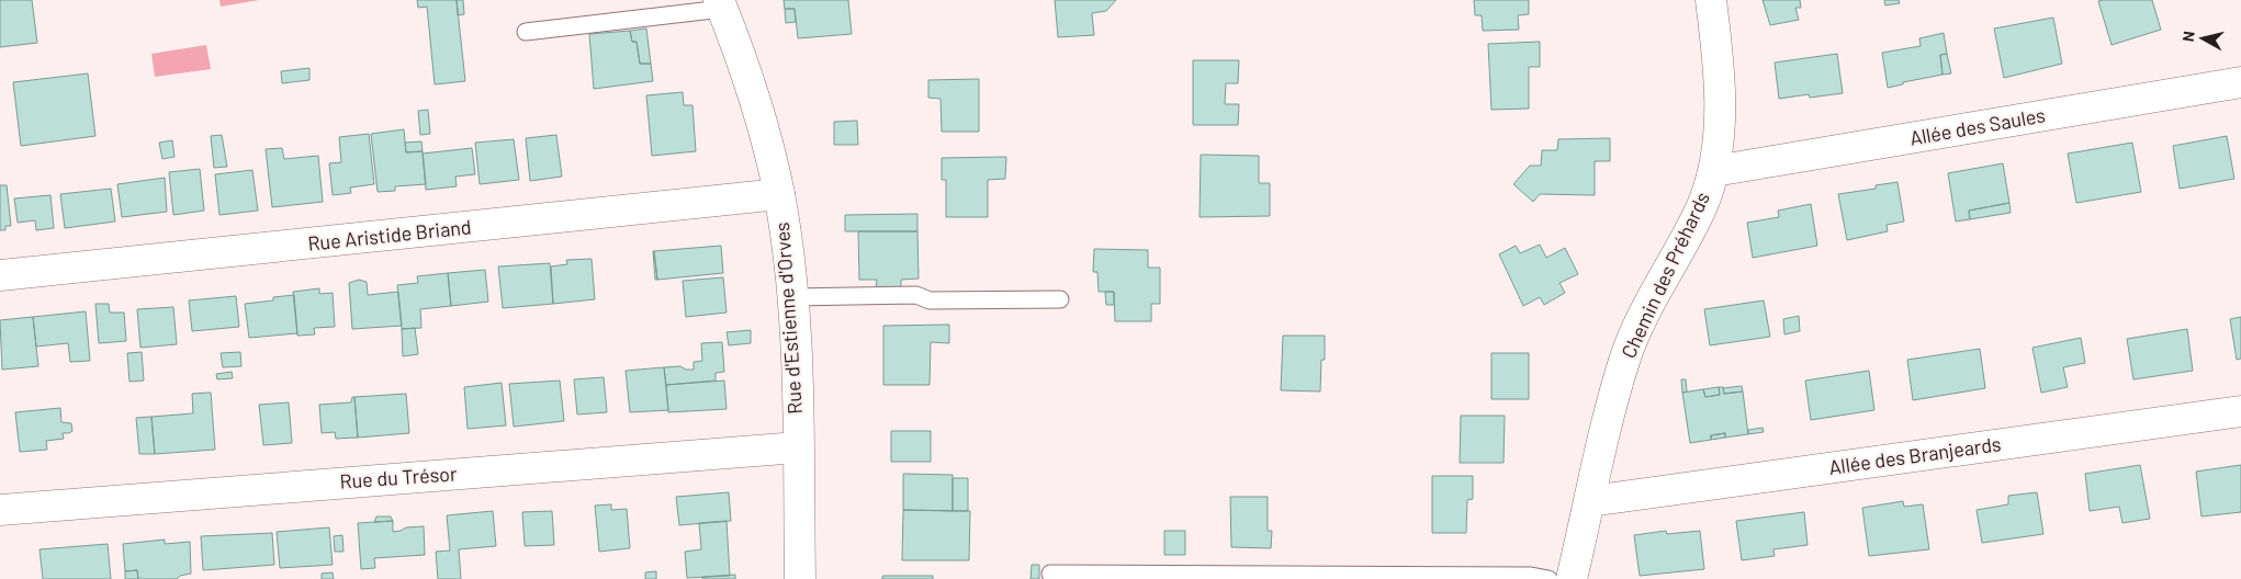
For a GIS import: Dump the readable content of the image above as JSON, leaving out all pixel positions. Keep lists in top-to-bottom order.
{
  "streets": {
    "street": [
      "Allée des Saules",
      "Rue Aristide Briand",
      "Chemin des Préhards",
      "Rue d'Estienne d'Orves",
      "Allée des Branjeards",
      "Rue du Trésor"
    ]
  },
  "crossings": [
    ["Allée des Saules", "Chemin des Préhards"],
    ["Rue Aristide Briand", "Rue d'Estienne d'Orves"],
    ["Chemin des Préhards", "Allée des Branjeards"],
    ["Rue d'Estienne d'Orves", "Rue du Trésor"]
  ],
  "north": "left"
}
